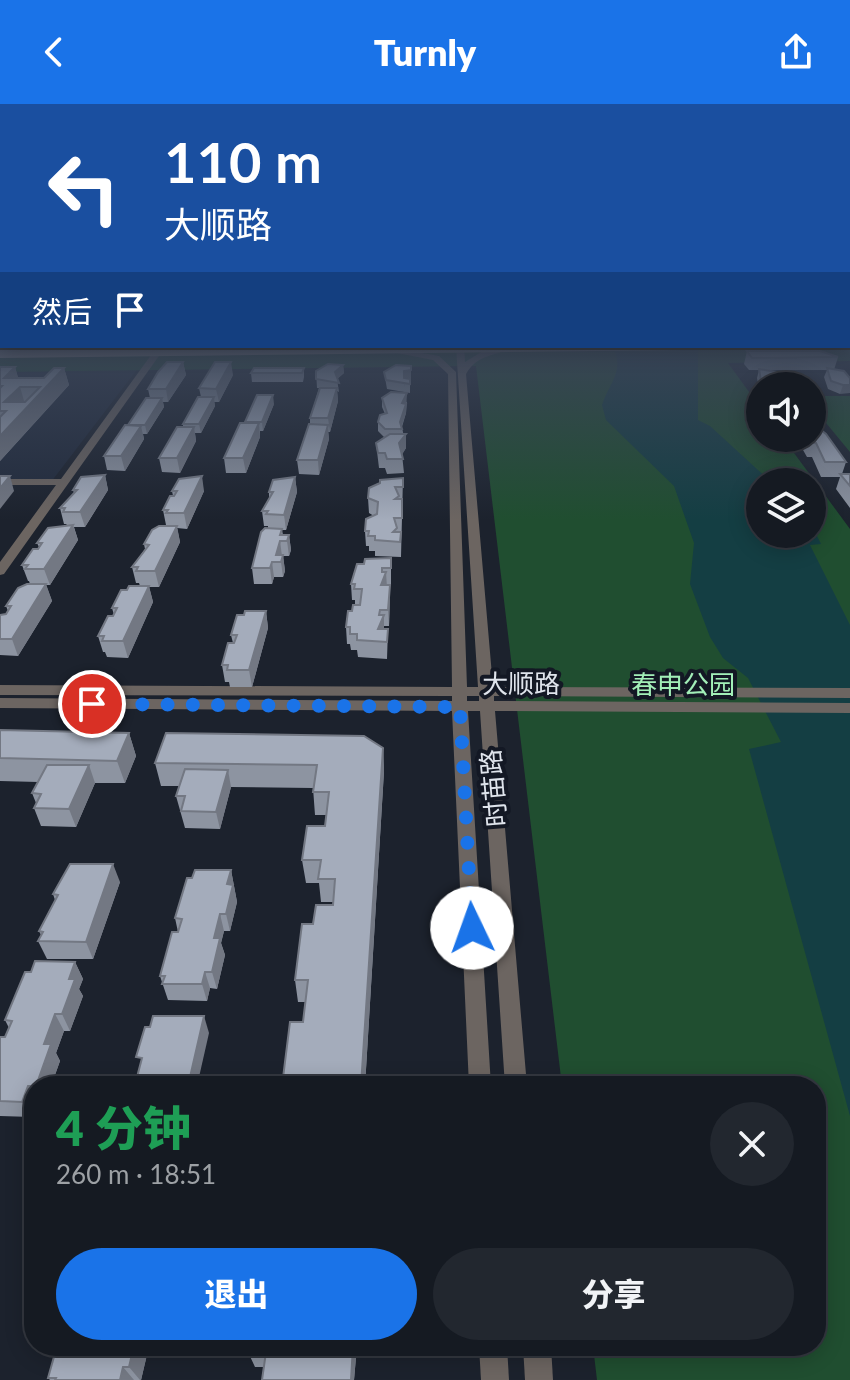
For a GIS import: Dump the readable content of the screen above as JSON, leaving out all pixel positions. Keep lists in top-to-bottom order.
{
  "streets": {
    "street": ["大顺路", "时苗路"]
  },
  "crossings": [
    ["大顺路", "时苗路"]
  ],
  "parks": ["春申公园"],
  "page": {
    "header": "Turnly",
    "turn": ["110 m", "大顺路"],
    "then": "然后",
    "heading": ["4 分钟", "260 m · 18:51"],
    "buttons": ["退出", "分享"]
  }
}
